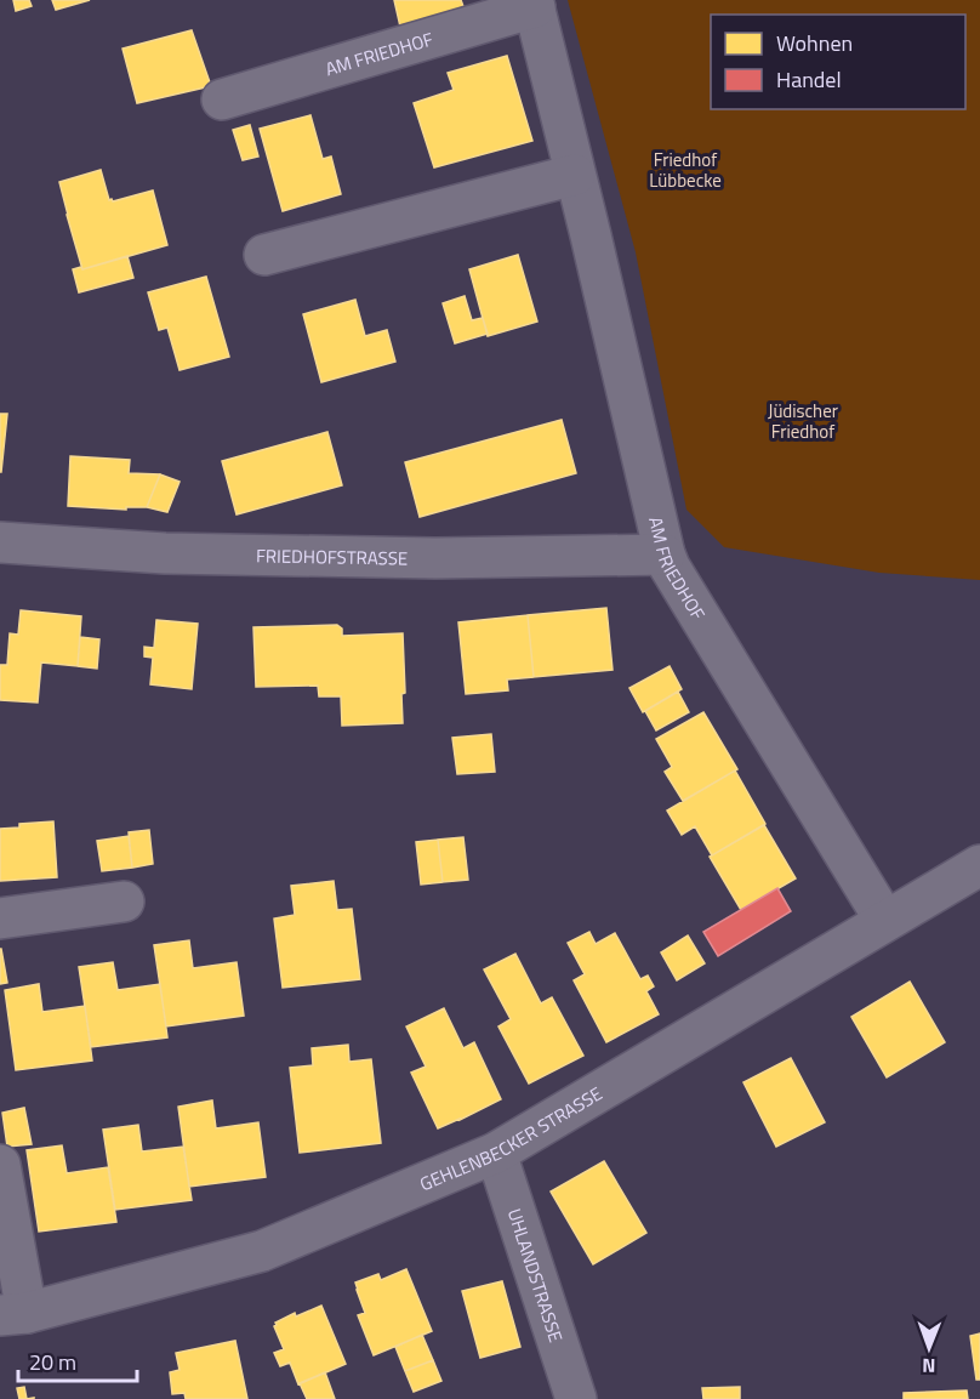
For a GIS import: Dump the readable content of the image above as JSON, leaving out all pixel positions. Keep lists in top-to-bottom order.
{
  "streets": {
    "street": [
      "AM FRIEDHOF",
      "FRIEDHOFSTRASSE",
      "GEHLENBECKER STRASSE",
      "UHLANDSTRASSE"
    ]
  },
  "crossings": [
    ["AM FRIEDHOF", "FRIEDHOFSTRASSE"],
    ["AM FRIEDHOF", "GEHLENBECKER STRASSE"],
    ["GEHLENBECKER STRASSE", "UHLANDSTRASSE"]
  ],
  "parks": ["Friedhof Lübbecke", "Jüdischer Friedhof"],
  "legend": ["Wohnen", "Handel"],
  "scale_bar": "20 m",
  "north": "bottom"
}
